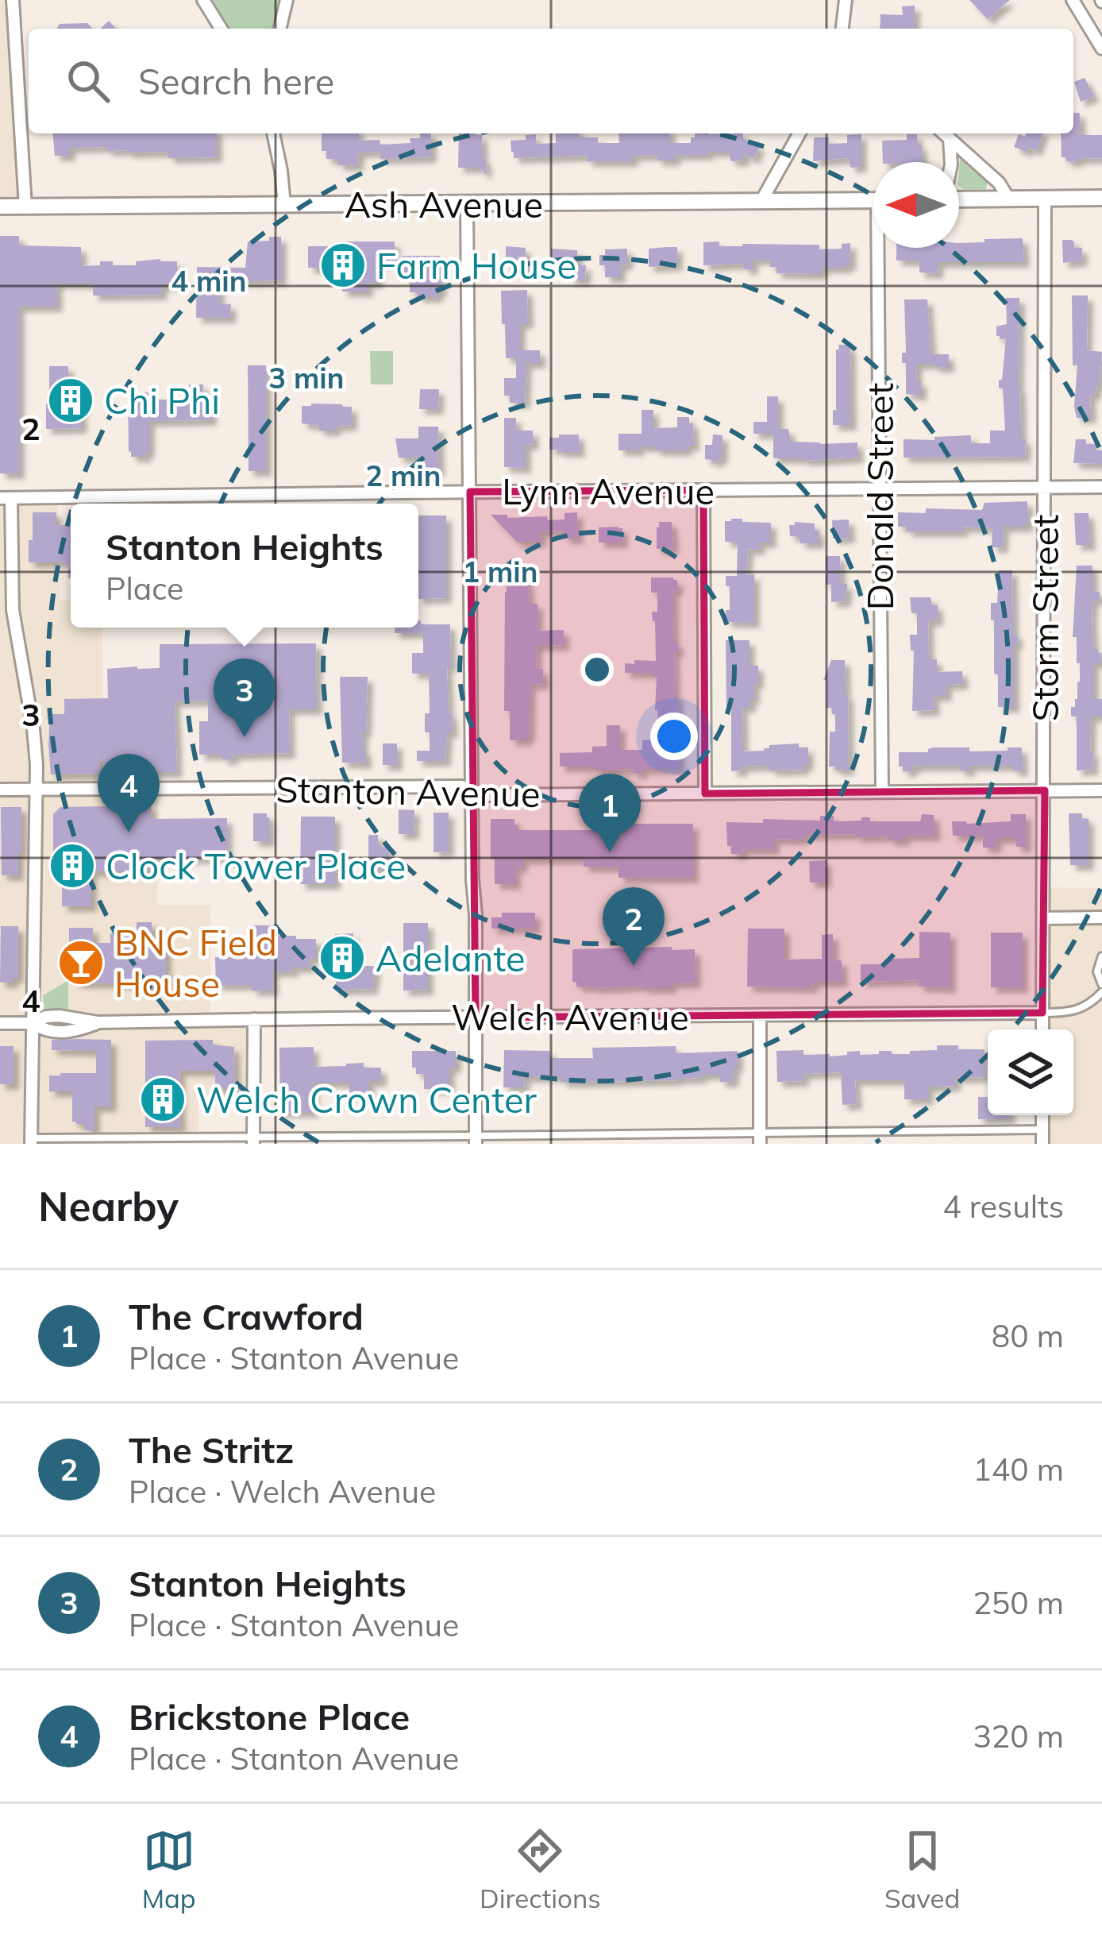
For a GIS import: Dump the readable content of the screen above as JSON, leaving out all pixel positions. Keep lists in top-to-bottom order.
{
  "streets": {
    "street": [
      "Ash Avenue",
      "Lynn Avenue",
      "Donald Street",
      "Storm Street",
      "Stanton Avenue",
      "Welch Avenue"
    ]
  },
  "crossings": [
    ["Lynn Avenue", "Donald Street"],
    ["Lynn Avenue", "Storm Street"],
    ["Donald Street", "Stanton Avenue"],
    ["Storm Street", "Stanton Avenue"],
    ["Storm Street", "Welch Avenue"]
  ],
  "places": {
    "building": [
      "Farm House",
      "Chi Phi",
      "Clock Tower Place",
      "Adelante",
      "Welch Crown Center"
    ],
    "bar": ["BNC Field House"]
  },
  "north": "left",
  "page": {
    "search": "Search here",
    "popup": ["Stanton Heights", "Place"],
    "pins": [
      "3",
      "4",
      "1",
      "2"
    ],
    "heading": ["Nearby", "4 results"],
    "list": [
      {
        "mark": "1",
        "name": "The Crawford",
        "note": "Place · Stanton Avenue",
        "value": "80 m"
      },
      {
        "mark": "2",
        "name": "The Stritz",
        "note": "Place · Welch Avenue",
        "value": "140 m"
      },
      {
        "mark": "3",
        "name": "Stanton Heights",
        "note": "Place · Stanton Avenue",
        "value": "250 m"
      },
      {
        "mark": "4",
        "name": "Brickstone Place",
        "note": "Place · Stanton Avenue",
        "value": "320 m"
      }
    ],
    "nav": ["Map", "Directions", "Saved"]
  },
  "grid": {
    "rows": ["2", "3", "4"]
  },
  "rings": [
    "4 min",
    "3 min",
    "2 min",
    "1 min"
  ]
}
